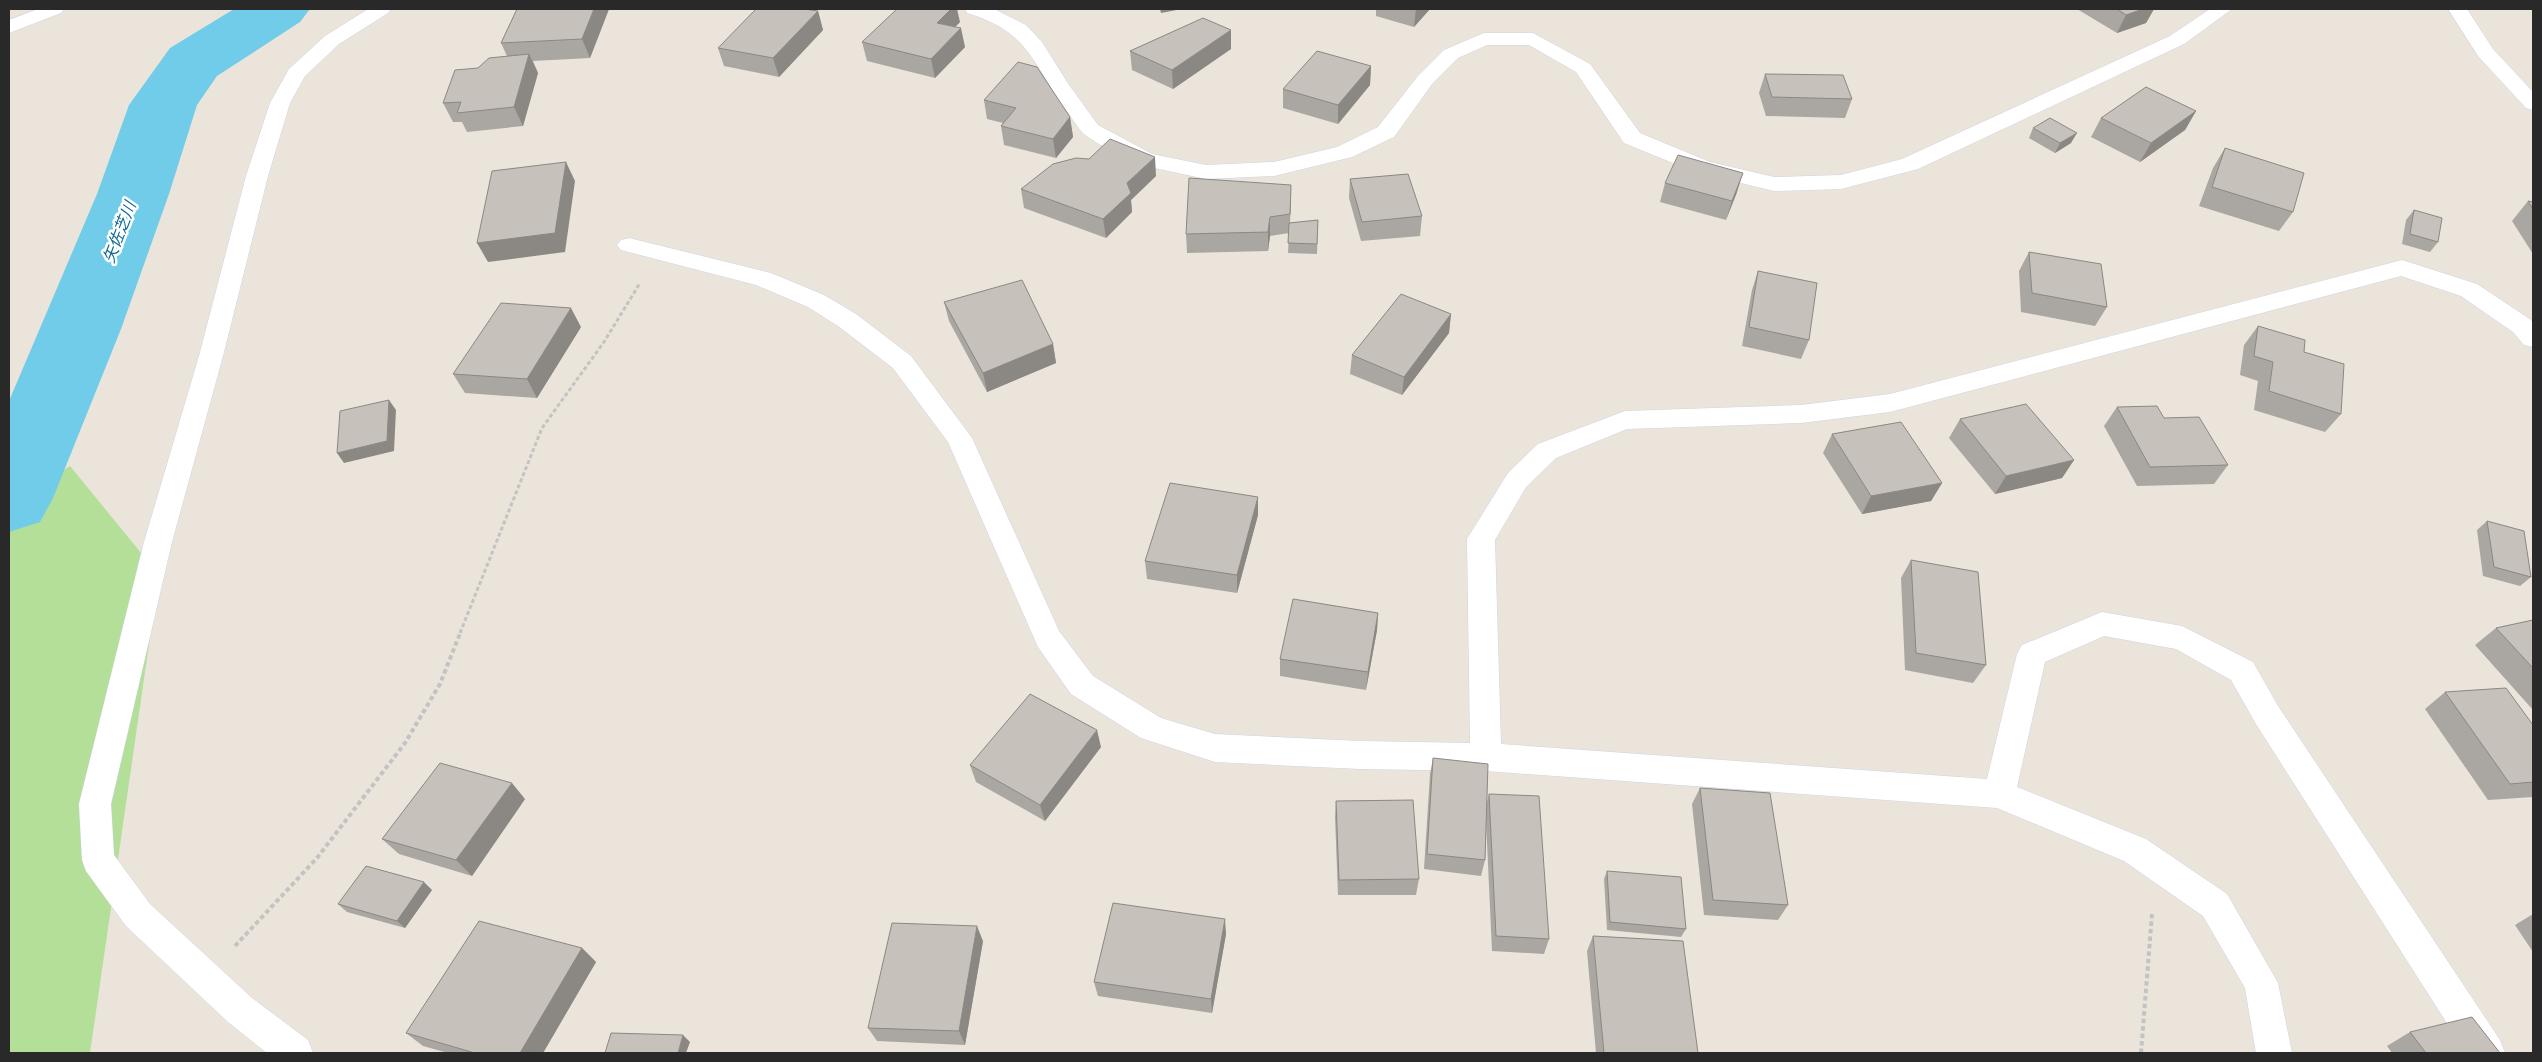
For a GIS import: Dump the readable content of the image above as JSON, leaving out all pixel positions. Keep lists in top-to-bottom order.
{
  "water": ["矢佐芝川"]
}
